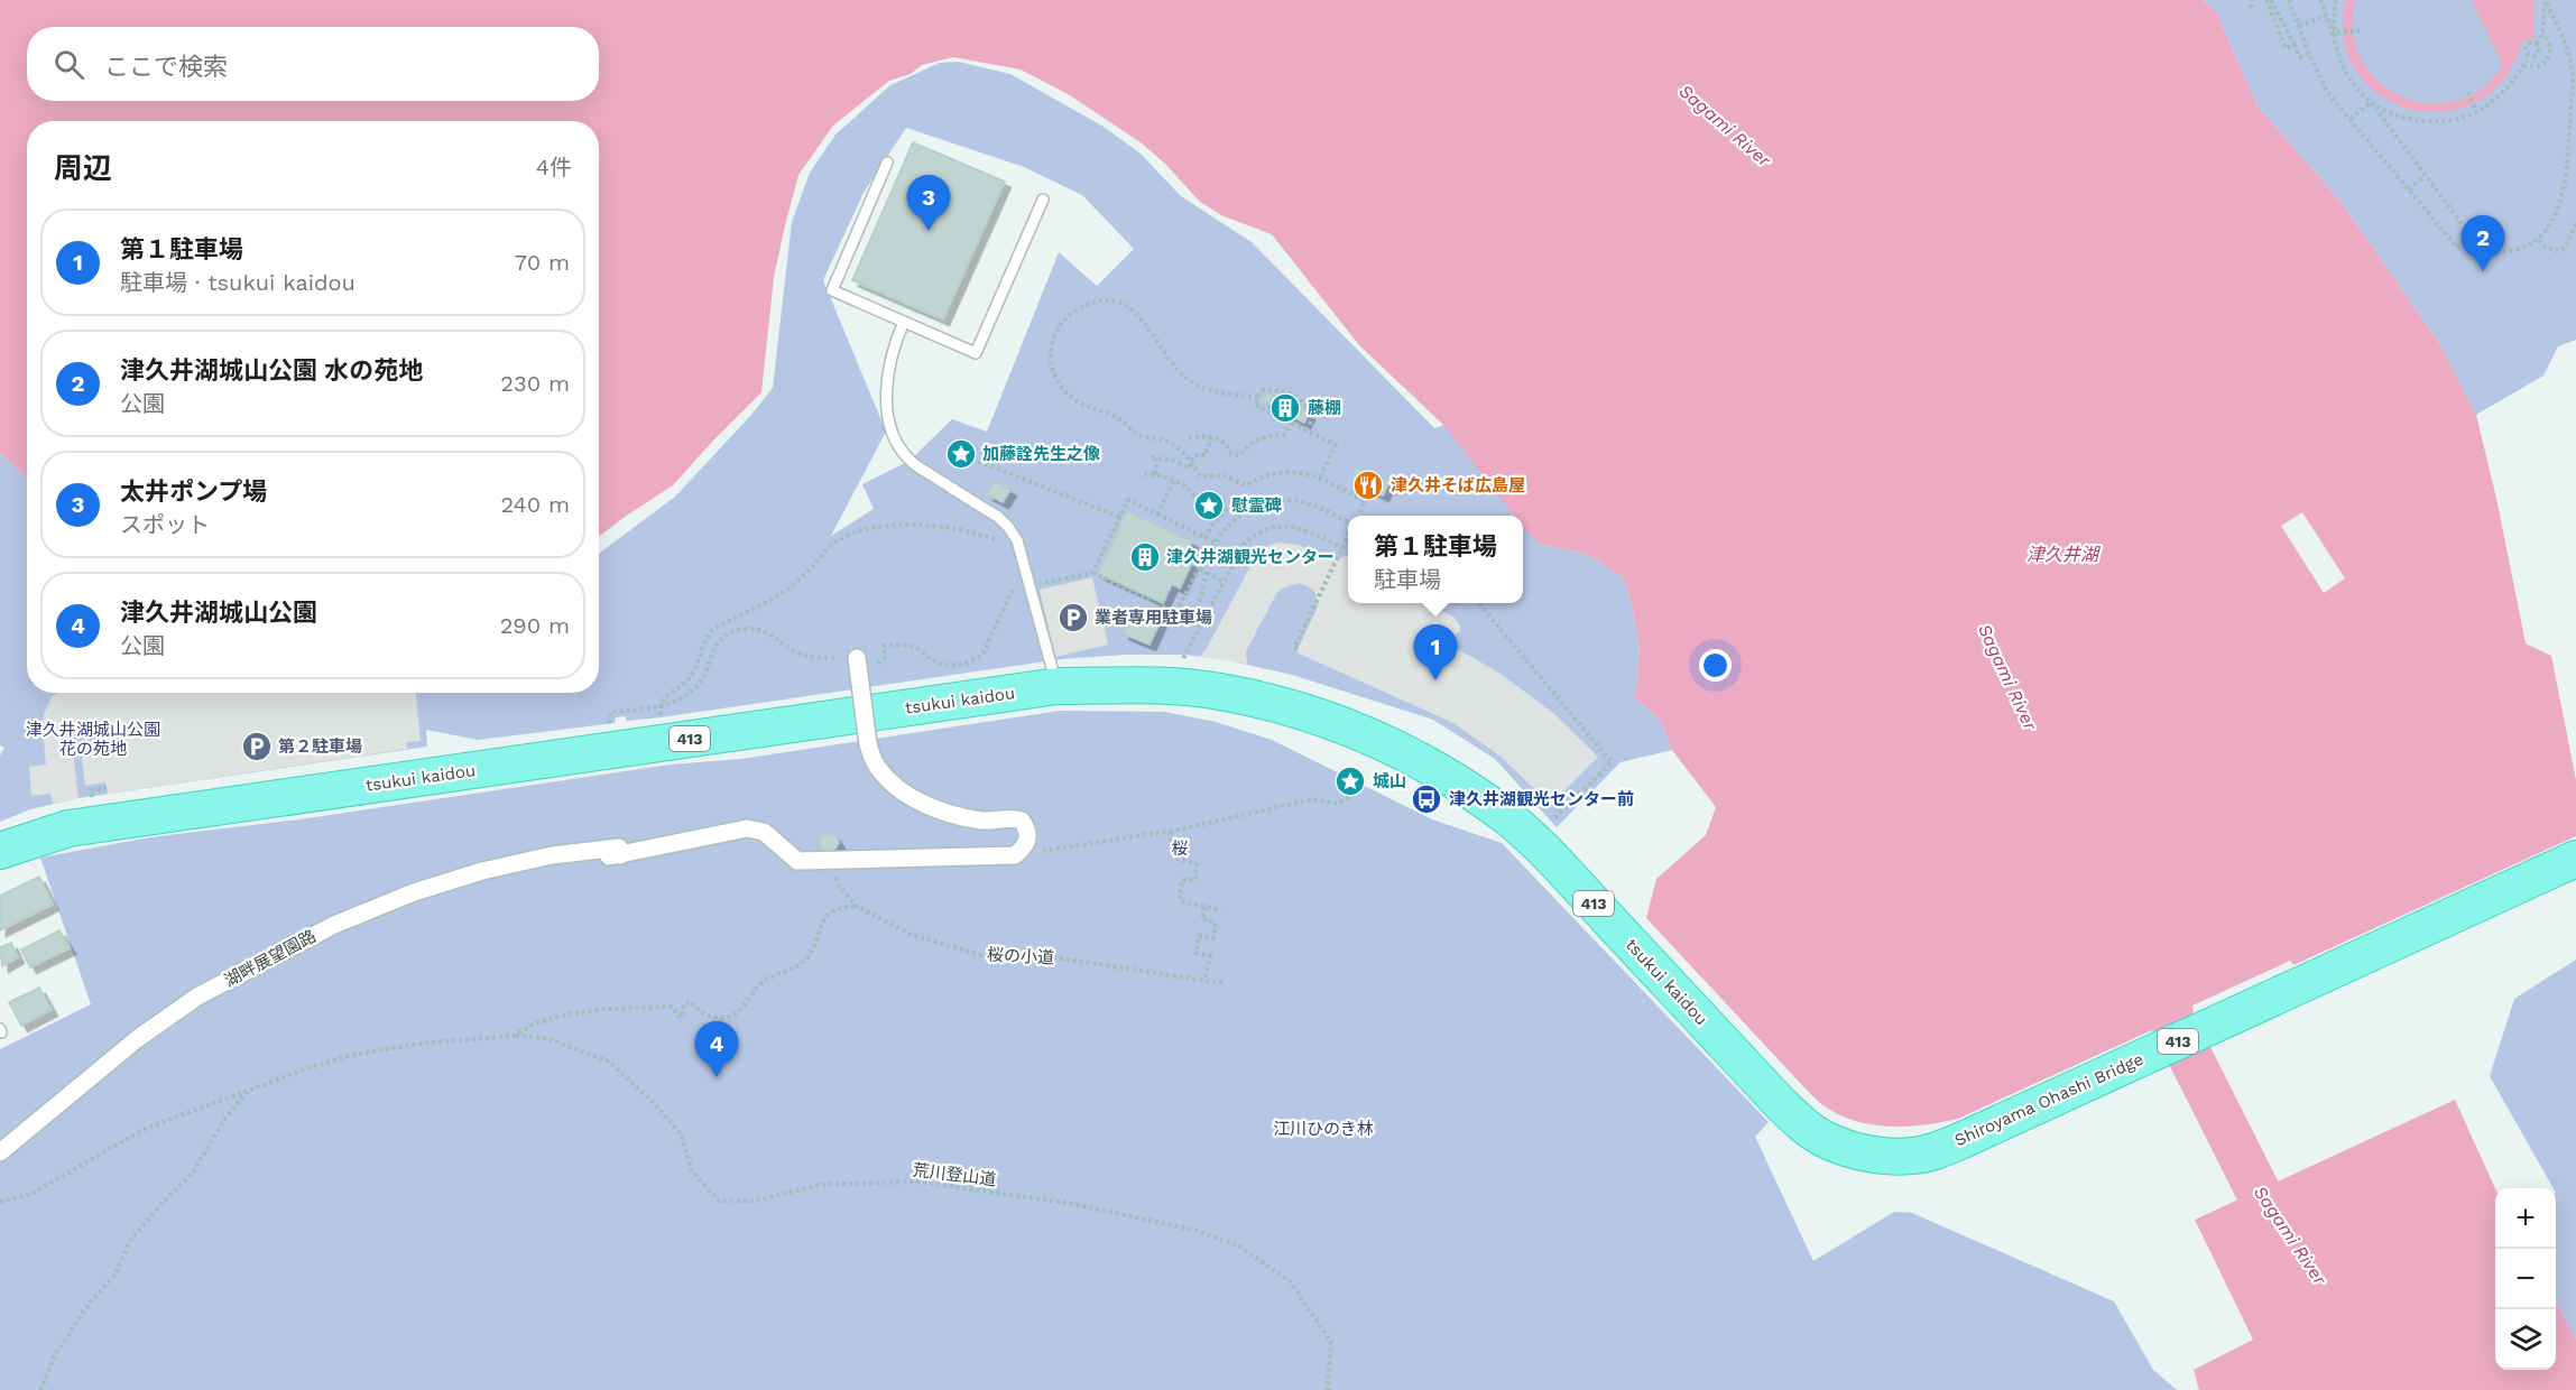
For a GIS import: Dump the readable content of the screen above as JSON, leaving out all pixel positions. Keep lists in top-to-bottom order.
{
  "streets": {
    "highway": ["tsukui kaidou", "413", "Shiroyama Ohashi Bridge"],
    "street": ["湖畔展望園路"],
    "path": ["桜の小道", "荒川登山道"]
  },
  "crossings": [
    ["tsukui kaidou", "Shiroyama Ohashi Bridge"],
    ["桜の小道", "湖畔展望園路"]
  ],
  "water": ["Sagami River", "津久井湖"],
  "parks": ["津久井湖城山公園 花の苑地", "桜", "江川ひのき林"],
  "places": {
    "building": ["藤棚", "津久井湖観光センター"],
    "place": ["加藤詮先生之像", "慰霊碑", "城山"],
    "restaurant": ["津久井そば広島屋"],
    "parking": ["業者専用駐車場", "第２駐車場"],
    "bus stop": ["津久井湖観光センター前"]
  },
  "page": {
    "search": "ここで検索",
    "heading": ["周辺", "4件"],
    "pins": [
      "3",
      "2",
      "1",
      "4"
    ],
    "list": [
      {
        "mark": "1",
        "name": "第１駐車場",
        "note": "駐車場 · tsukui kaidou",
        "value": "70 m"
      },
      {
        "mark": "2",
        "name": "津久井湖城山公園 水の苑地",
        "note": "公園",
        "value": "230 m"
      },
      {
        "mark": "3",
        "name": "太井ポンプ場",
        "note": "スポット",
        "value": "240 m"
      },
      {
        "mark": "4",
        "name": "津久井湖城山公園",
        "note": "公園",
        "value": "290 m"
      }
    ],
    "popup": ["第１駐車場", "駐車場"],
    "map_buttons": ["+", "−"]
  }
}
